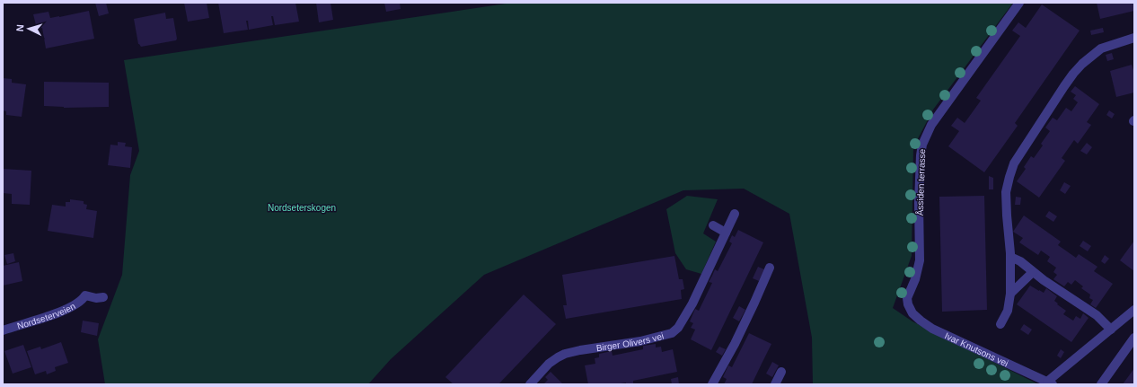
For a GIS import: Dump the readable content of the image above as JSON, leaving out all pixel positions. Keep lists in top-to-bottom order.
{
  "streets": {
    "lane": [
      "Åssiden terrasse",
      "Nordseterveien",
      "Birger Olivers vei",
      "Ivar Knutsons vei"
    ]
  },
  "crossings": [
    ["Åssiden terrasse", "Ivar Knutsons vei"]
  ],
  "parks": ["Nordseterskogen"],
  "north": "left"
}
